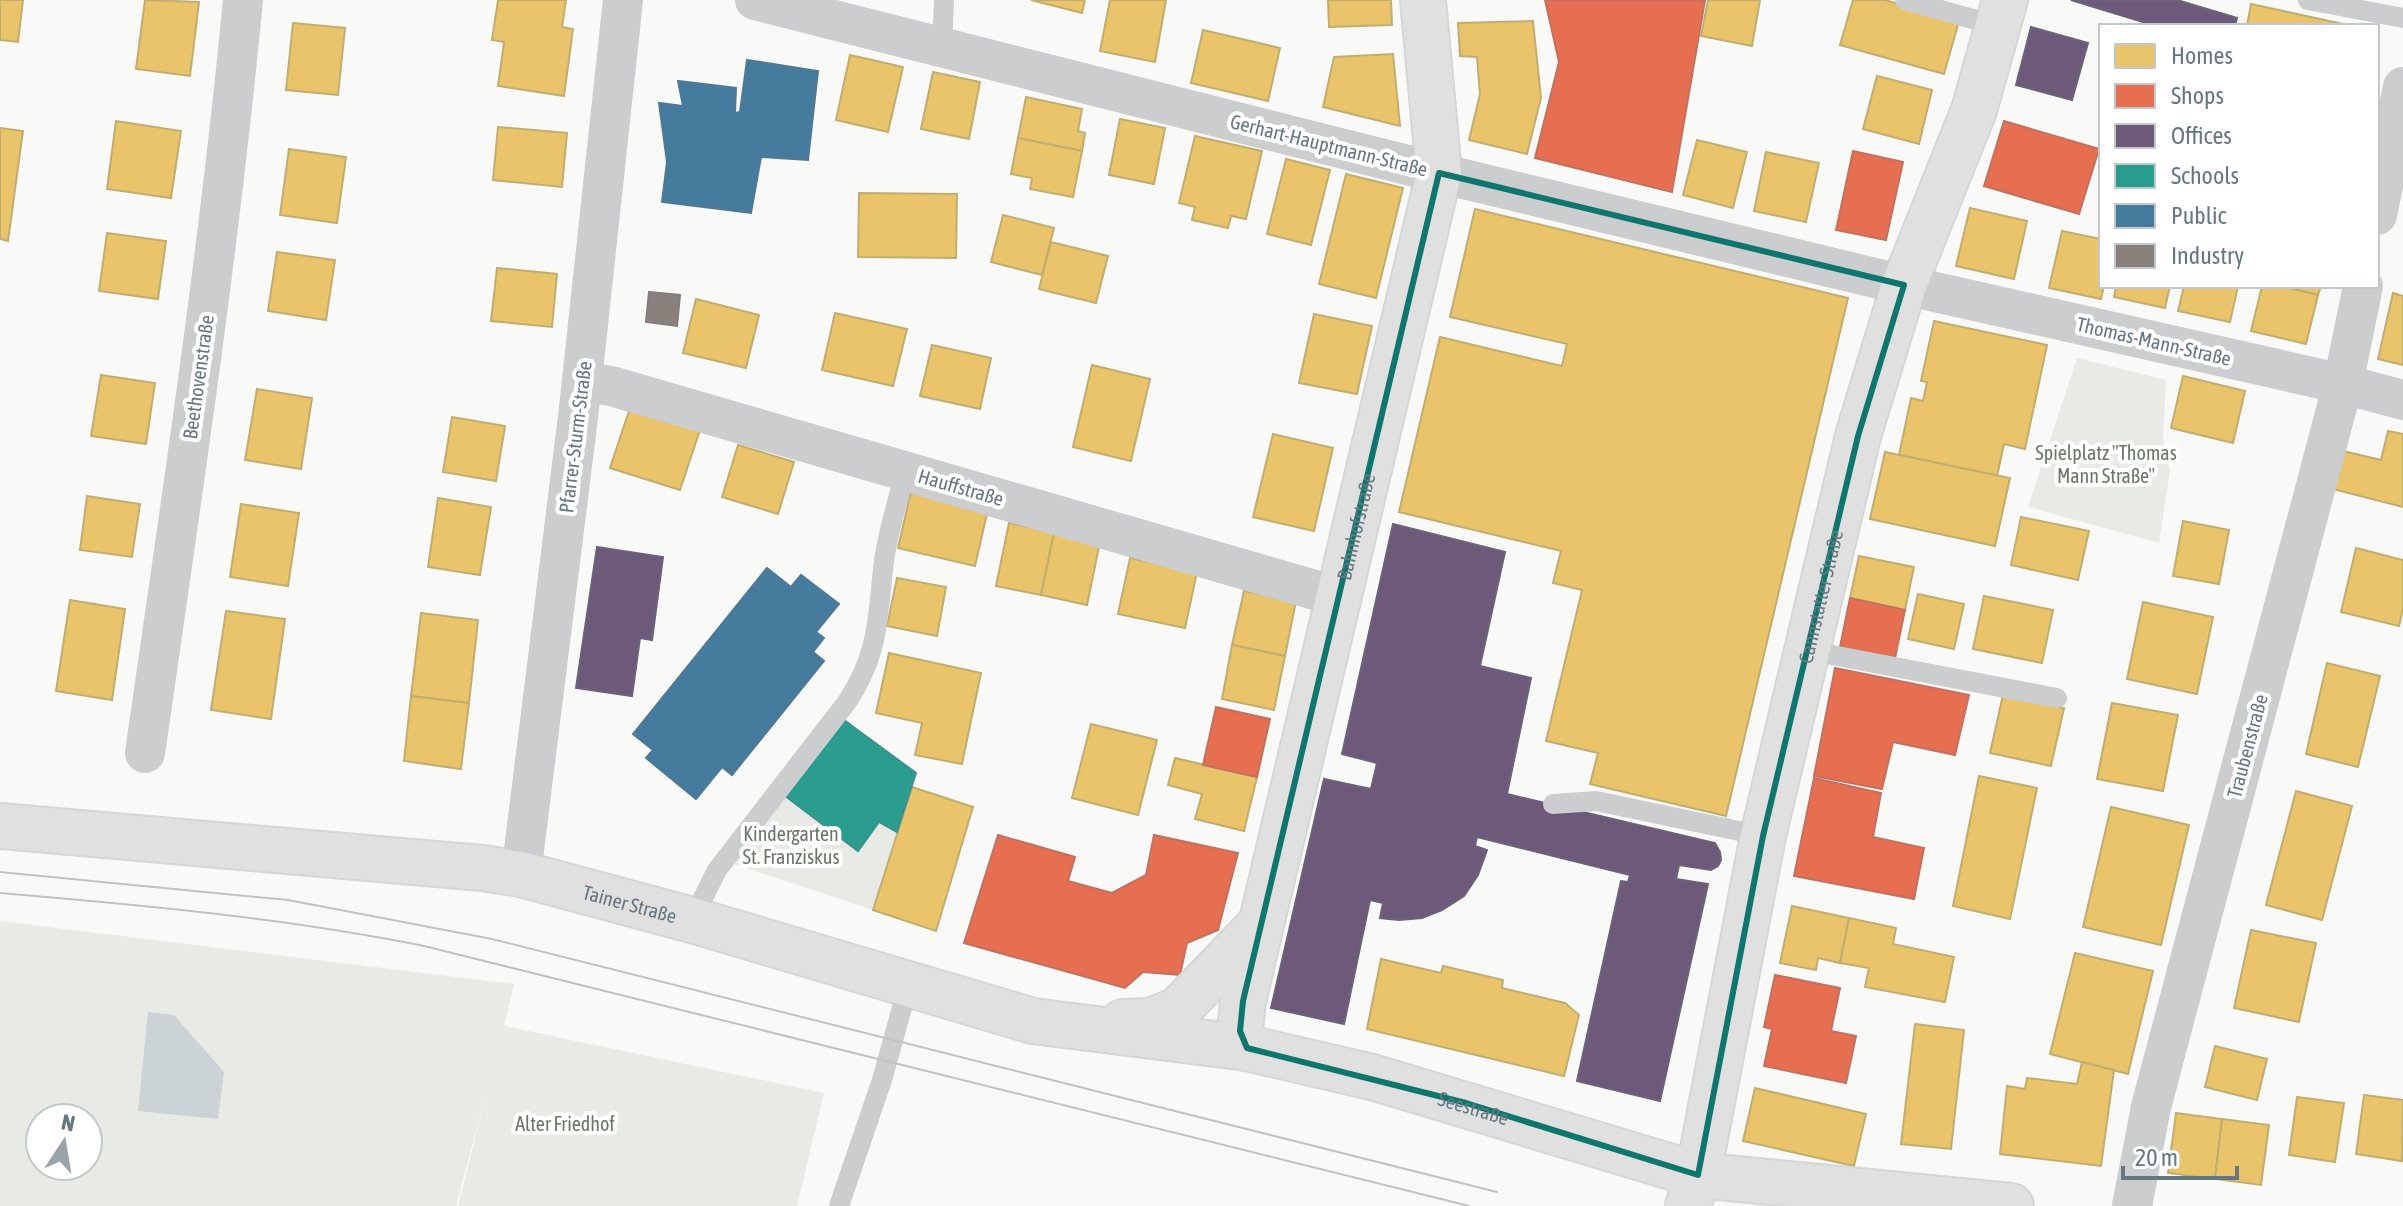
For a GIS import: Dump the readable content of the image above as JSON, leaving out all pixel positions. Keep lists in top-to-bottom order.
{
  "streets": {
    "street": [
      "Gerhart-Hauptmann-Straße",
      "Thomas-Mann-Straße",
      "Beethovenstraße",
      "Pfarrer-Sturm-Straße",
      "Hauffstraße",
      "Bahnhofstraße",
      "Cannstatter Straße",
      "Traubenstraße",
      "Tainer Straße",
      "Seestraße"
    ]
  },
  "crossings": [
    ["Gerhart-Hauptmann-Straße", "Thomas-Mann-Straße"],
    ["Gerhart-Hauptmann-Straße", "Bahnhofstraße"],
    ["Gerhart-Hauptmann-Straße", "Cannstatter Straße"],
    ["Thomas-Mann-Straße", "Cannstatter Straße"],
    ["Thomas-Mann-Straße", "Traubenstraße"],
    ["Pfarrer-Sturm-Straße", "Hauffstraße"],
    ["Pfarrer-Sturm-Straße", "Tainer Straße"],
    ["Hauffstraße", "Bahnhofstraße"],
    ["Bahnhofstraße", "Tainer Straße"],
    ["Bahnhofstraße", "Seestraße"],
    ["Cannstatter Straße", "Seestraße"],
    ["Tainer Straße", "Seestraße"]
  ],
  "parks": ["Spielplatz \"Thomas Mann Straße\"", "Kindergarten St. Franziskus", "Alter Friedhof"],
  "legend": [
    "Homes",
    "Shops",
    "Offices",
    "Schools",
    "Public",
    "Industry"
  ],
  "scale_bar": "20 m",
  "north": "top"
}
